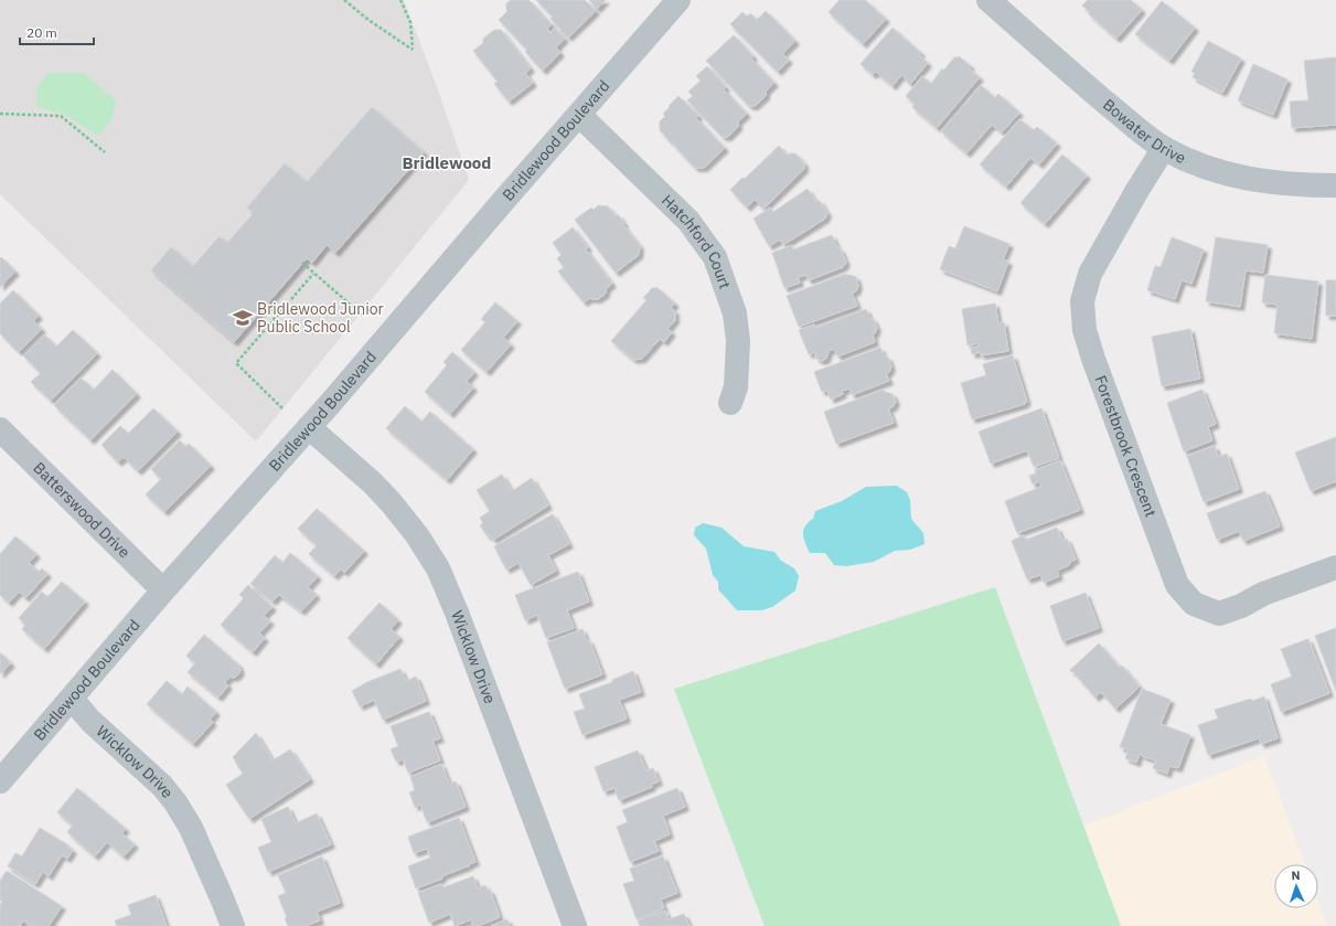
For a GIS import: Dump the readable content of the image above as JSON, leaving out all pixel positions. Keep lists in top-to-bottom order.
{
  "streets": {
    "street": [
      "Bowater Drive",
      "Bridlewood Boulevard",
      "Hatchford Court",
      "Forestbrook Crescent",
      "Batterswood Drive",
      "Wicklow Drive"
    ]
  },
  "crossings": [
    ["Bowater Drive", "Forestbrook Crescent"],
    ["Bridlewood Boulevard", "Hatchford Court"],
    ["Bridlewood Boulevard", "Batterswood Drive"],
    ["Bridlewood Boulevard", "Wicklow Drive"]
  ],
  "districts": ["Bridlewood"],
  "places": {
    "school or university": ["Bridlewood Junior Public School"]
  },
  "scale_bar": "20 m",
  "north": "top"
}
